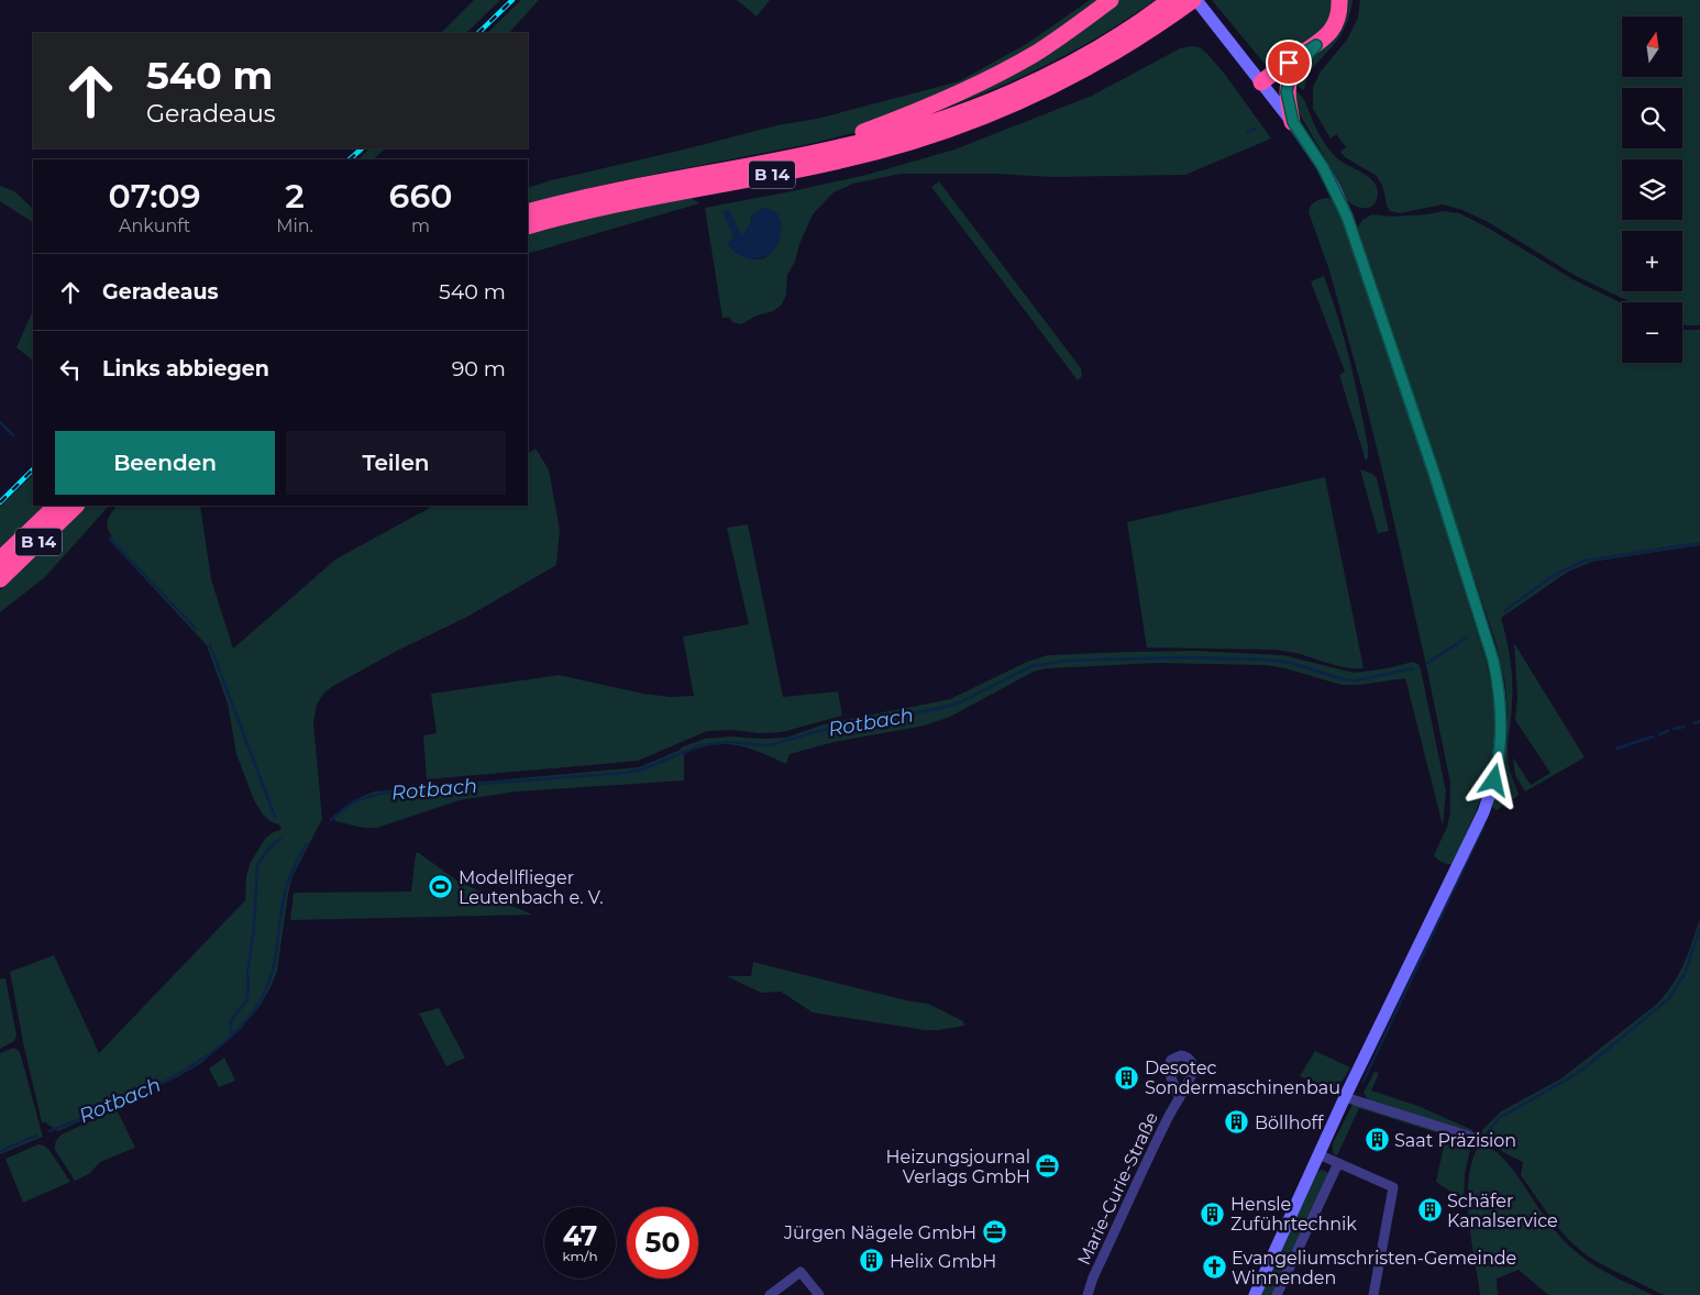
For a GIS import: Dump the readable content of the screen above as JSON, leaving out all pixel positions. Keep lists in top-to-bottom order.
{
  "streets": {
    "highway": ["B 14"],
    "street": ["Marie-Curie-Straße"]
  },
  "water": ["Rotbach"],
  "places": {
    "sports": ["Modellflieger Leutenbach e. V."],
    "building": [
      "Desotec Sondermaschinenbau",
      "Böllhoff",
      "Saat Präzision",
      "Schäfer Kanalservice",
      "Hensle Zuführtechnik",
      "Helix GmbH"
    ],
    "office": ["Heizungsjournal Verlags GmbH", "Jürgen Nägele GmbH"],
    "church": ["Evangeliumschristen-Gemeinde Winnenden"]
  },
  "north": "top",
  "page": {
    "map_buttons": ["+", "−"],
    "turn": ["540 m", "Geradeaus"],
    "eta": [
      "07:09",
      "Ankunft",
      "2",
      "Min.",
      "660",
      "m"
    ],
    "list": [
      {
        "name": "Geradeaus",
        "value": "540 m"
      },
      {
        "name": "Links abbiegen",
        "value": "90 m"
      }
    ],
    "buttons": ["Beenden", "Teilen"],
    "speed": "47 km/h",
    "limit": "50"
  }
}
